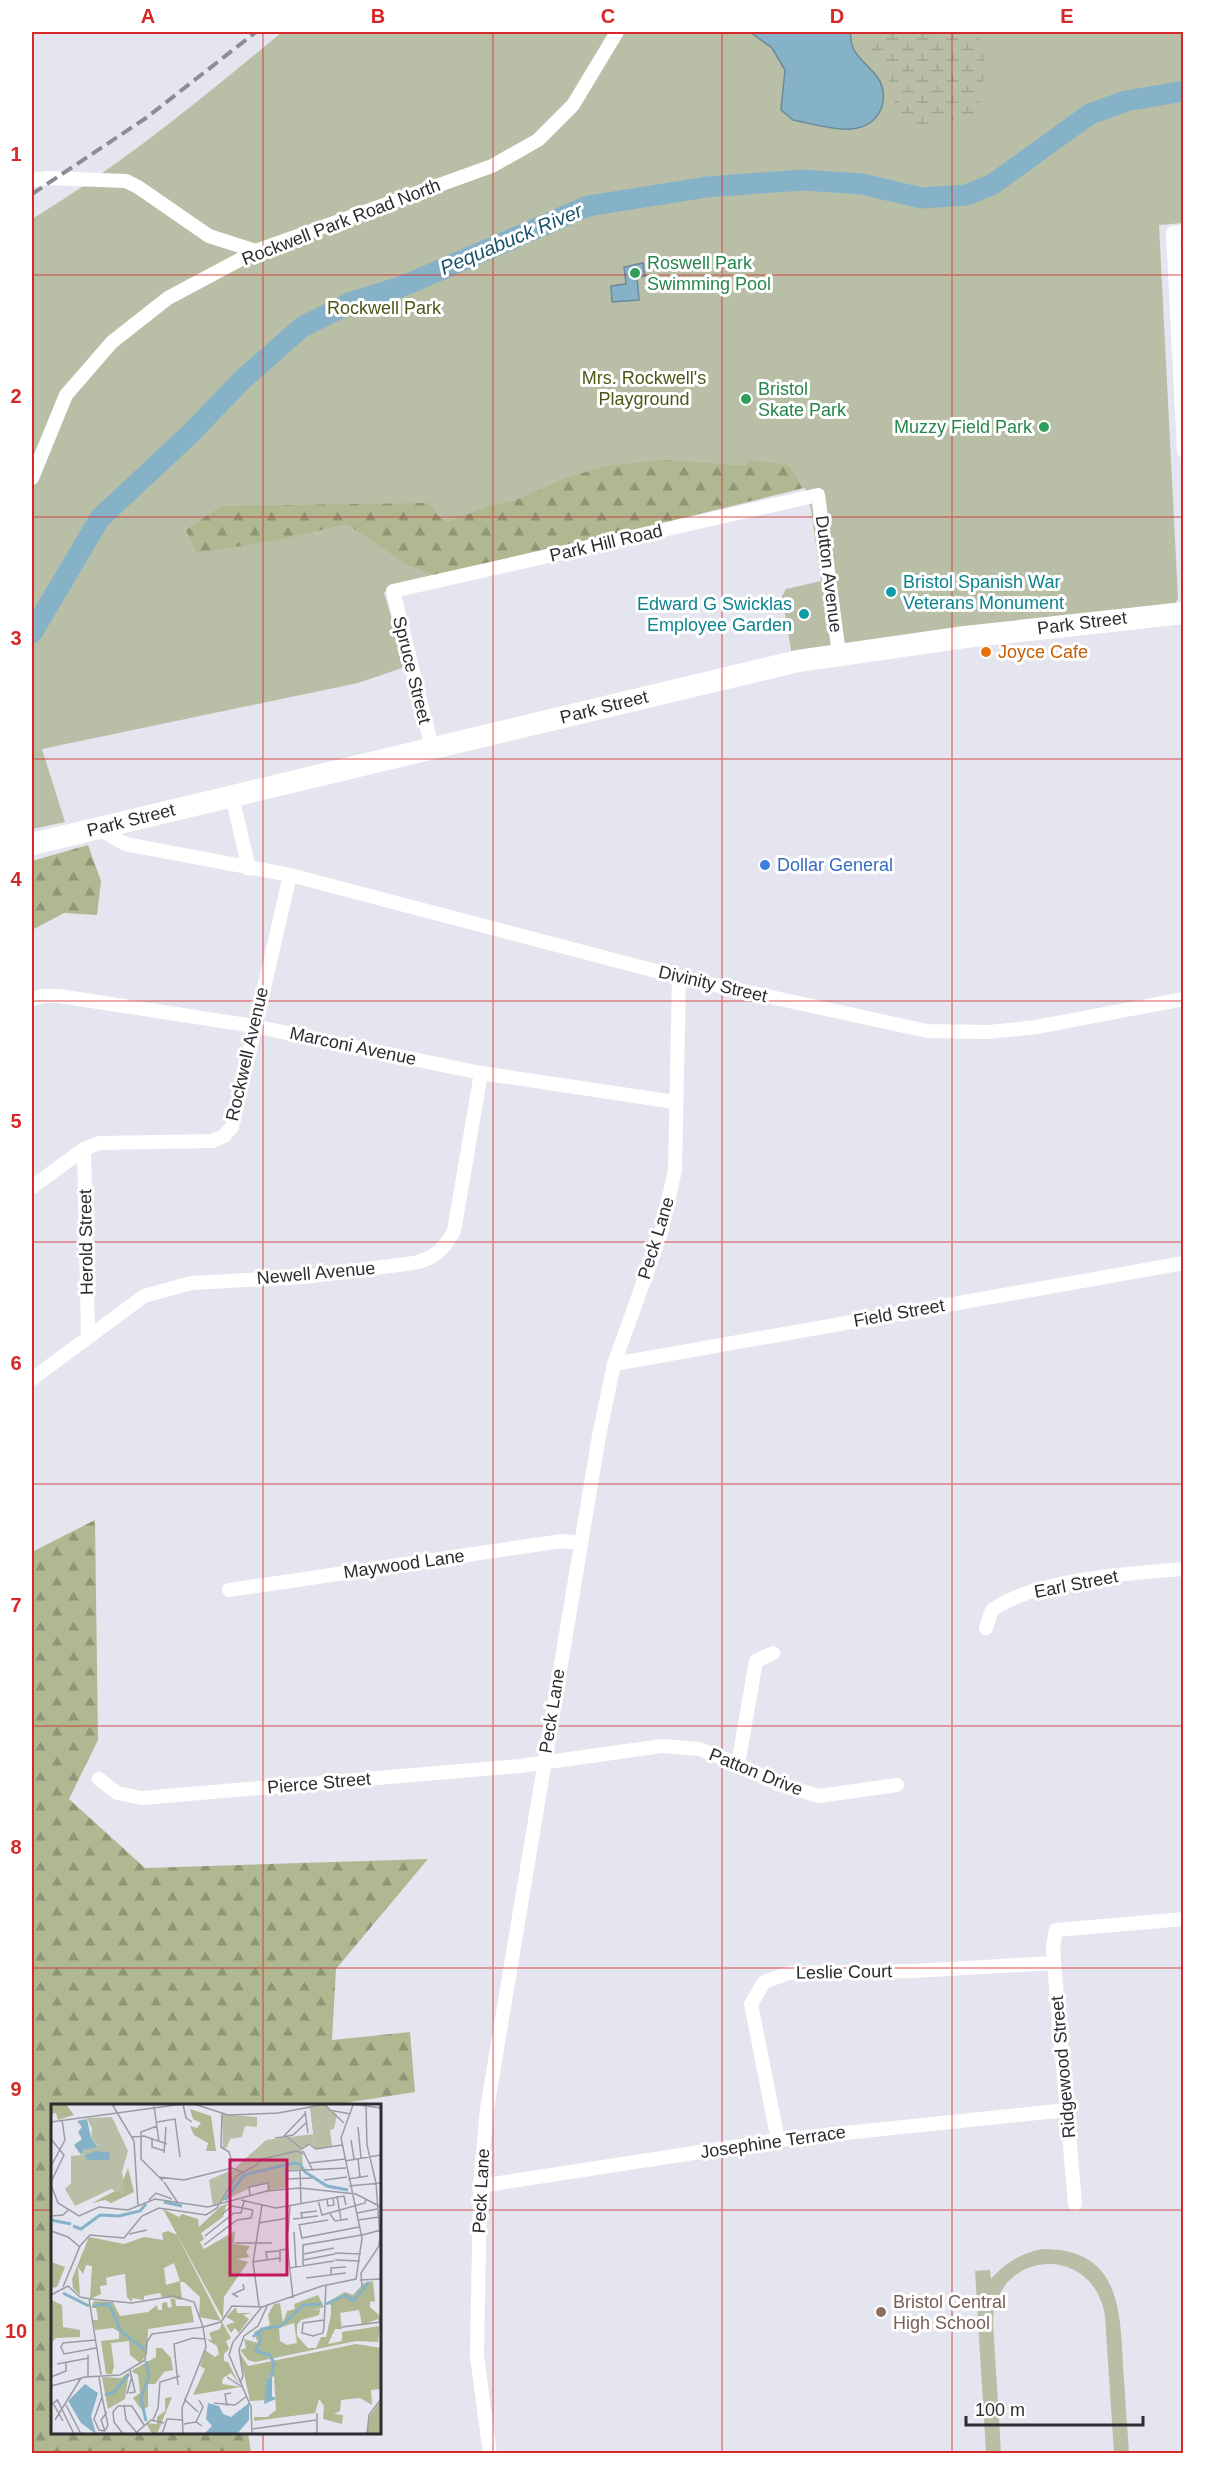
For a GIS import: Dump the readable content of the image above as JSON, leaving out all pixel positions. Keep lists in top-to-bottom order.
{
  "streets": {
    "highway": ["Park Street"],
    "street": [
      "Rockwell Park Road North",
      "Park Hill Road",
      "Dutton Avenue",
      "Spruce Street",
      "Divinity Street",
      "Marconi Avenue",
      "Rockwell Avenue",
      "Peck Lane",
      "Herold Street",
      "Newell Avenue",
      "Field Street",
      "Maywood Lane",
      "Earl Street",
      "Patton Drive",
      "Pierce Street",
      "Leslie Court",
      "Ridgewood Street",
      "Josephine Terrace"
    ]
  },
  "crossings": [
    ["Park Hill Road", "Dutton Avenue"],
    ["Park Hill Road", "Spruce Street"],
    ["Dutton Avenue", "Park Street"],
    ["Park Street", "Spruce Street"],
    ["Park Street", "Divinity Street"],
    ["Divinity Street", "Rockwell Avenue"],
    ["Divinity Street", "Peck Lane"],
    ["Marconi Avenue", "Rockwell Avenue"],
    ["Marconi Avenue", "Peck Lane"],
    ["Marconi Avenue", "Newell Avenue"],
    ["Rockwell Avenue", "Herold Street"],
    ["Peck Lane", "Field Street"],
    ["Peck Lane", "Maywood Lane"],
    ["Peck Lane", "Patton Drive"],
    ["Peck Lane", "Pierce Street"],
    ["Peck Lane", "Josephine Terrace"],
    ["Herold Street", "Newell Avenue"],
    ["Patton Drive", "Pierce Street"],
    ["Leslie Court", "Ridgewood Street"],
    ["Leslie Court", "Josephine Terrace"],
    ["Ridgewood Street", "Josephine Terrace"]
  ],
  "water": ["Pequabuck River"],
  "parks": ["Rockwell Park", "Mrs. Rockwell's Playground"],
  "places": [
    "Roswell Park Swimming Pool",
    "Bristol Skate Park",
    "Muzzy Field Park",
    "Bristol Spanish War Veterans Monument",
    "Edward G Swicklas Employee Garden",
    "Joyce Cafe",
    "Dollar General",
    "Bristol Central High School"
  ],
  "scale_bar": "100 m",
  "grid": {
    "columns": [
      "A",
      "B",
      "C",
      "D",
      "E"
    ],
    "rows": [
      "1",
      "2",
      "3",
      "4",
      "5",
      "6",
      "7",
      "8",
      "9",
      "10"
    ]
  }
}
